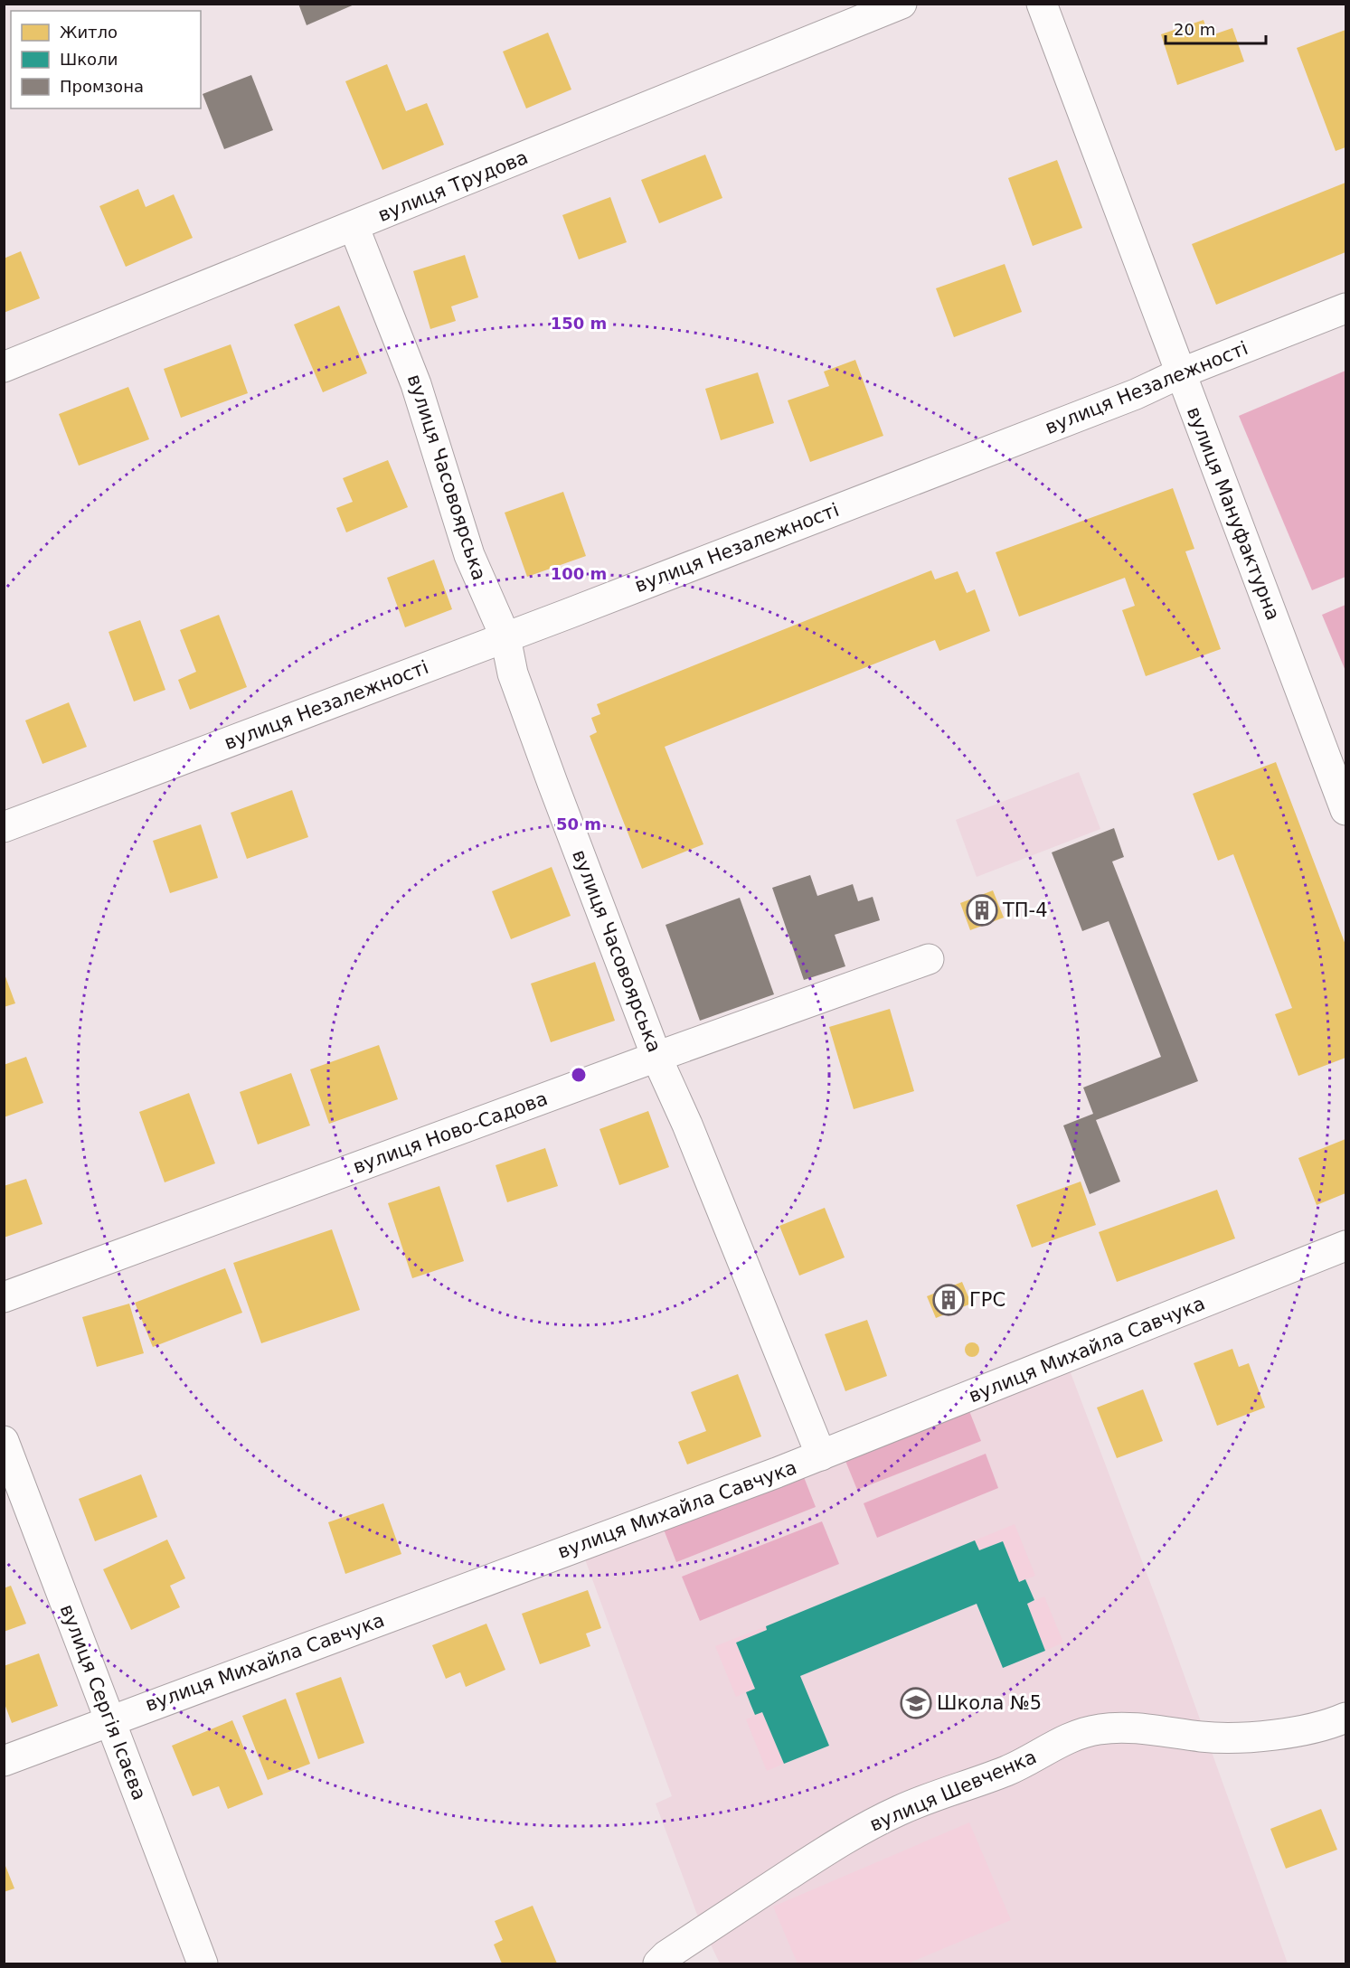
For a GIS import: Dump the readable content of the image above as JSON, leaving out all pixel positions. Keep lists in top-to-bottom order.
{
  "streets": {
    "street": [
      "вулиця Трудова",
      "вулиця Незалежності",
      "вулиця Часовоярська",
      "вулиця Мануфактурна",
      "вулиця Ново-Садова",
      "вулиця Михайла Савчука",
      "вулиця Сергія Ісаєва",
      "вулиця Шевченка"
    ]
  },
  "crossings": [
    ["вулиця Трудова", "вулиця Часовоярська"],
    ["вулиця Незалежності", "вулиця Часовоярська"],
    ["вулиця Незалежності", "вулиця Мануфактурна"],
    ["вулиця Часовоярська", "вулиця Ново-Садова"],
    ["вулиця Часовоярська", "вулиця Михайла Савчука"],
    ["вулиця Михайла Савчука", "вулиця Сергія Ісаєва"]
  ],
  "places": {
    "building": ["ТП-4", "ГРС"],
    "school or university": ["Школа №5"]
  },
  "legend": ["Житло", "Школи", "Промзона"],
  "scale_bar": "20 m",
  "rings": ["150 m", "100 m", "50 m"]
}
